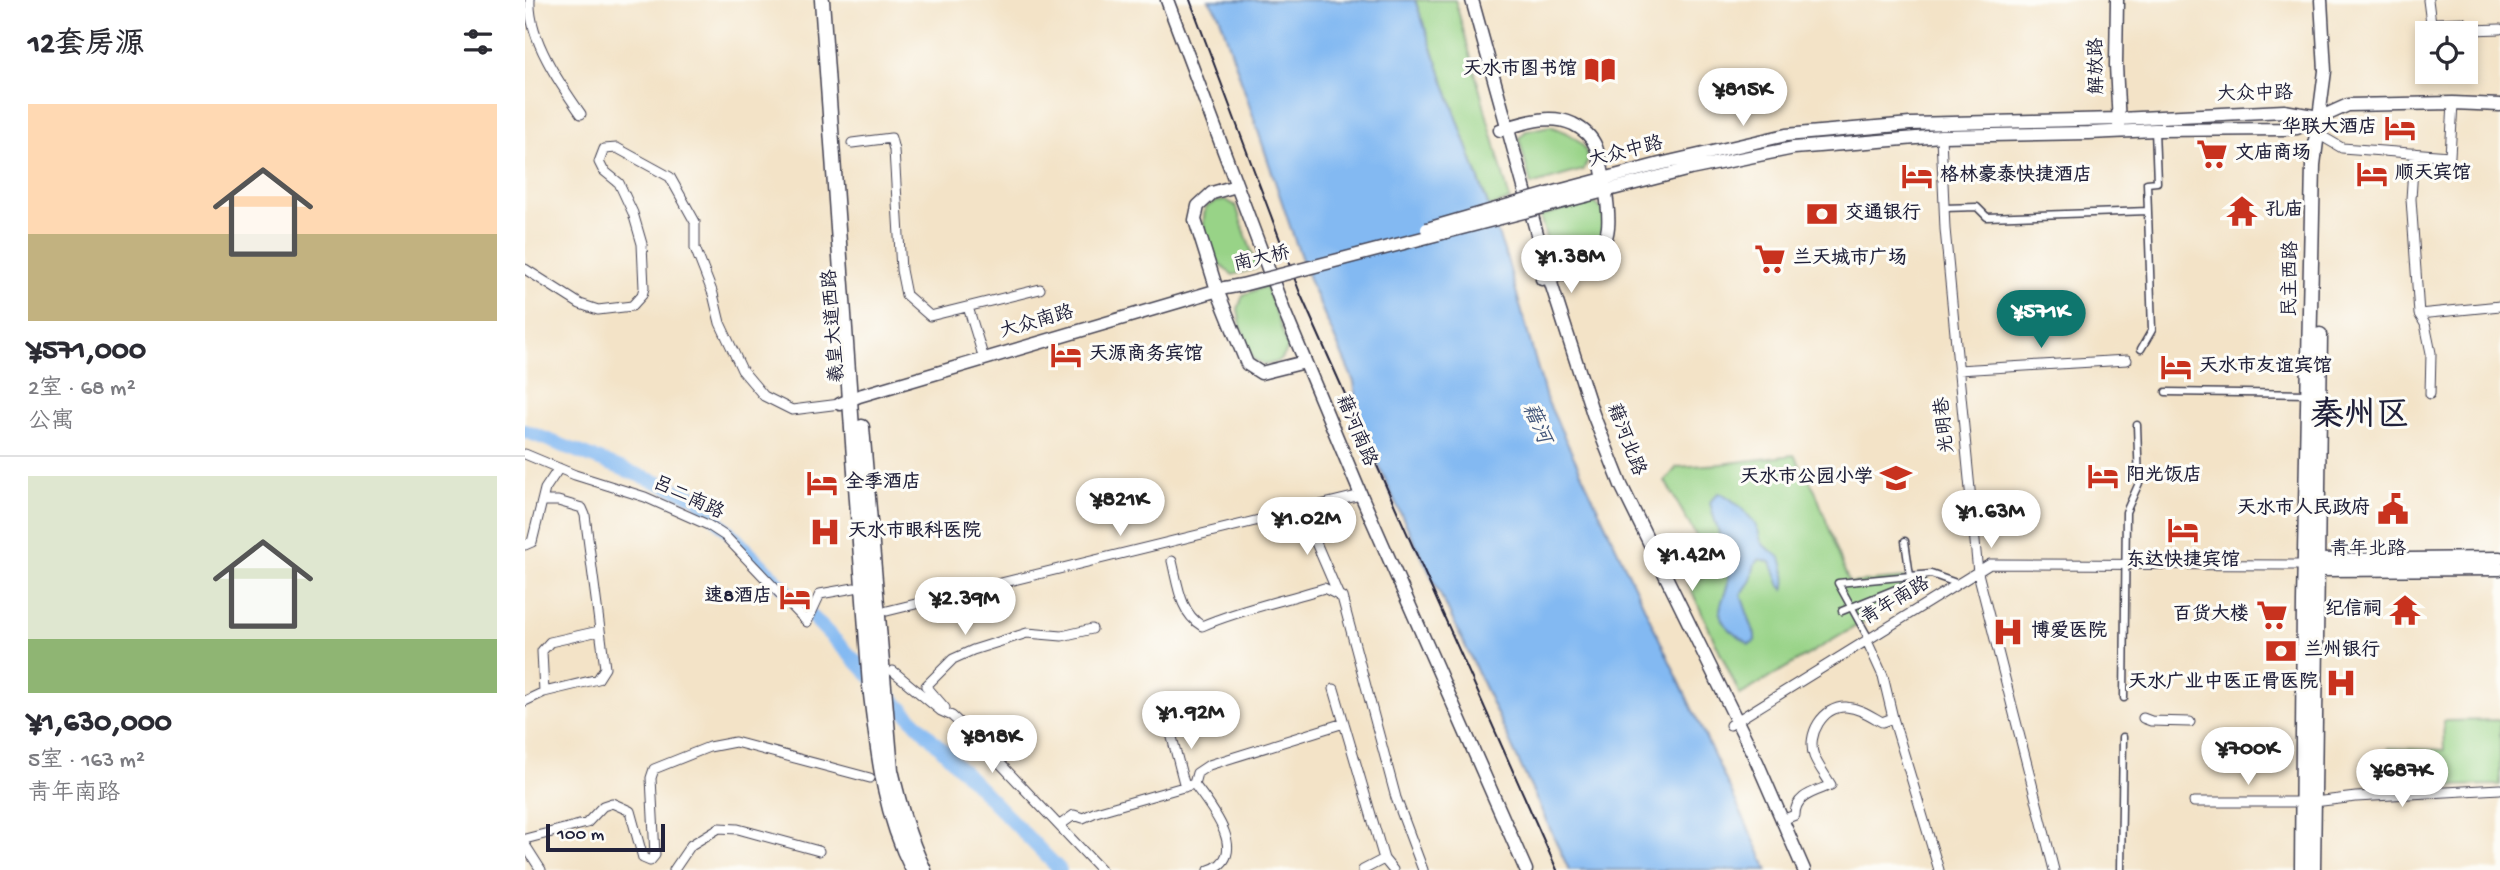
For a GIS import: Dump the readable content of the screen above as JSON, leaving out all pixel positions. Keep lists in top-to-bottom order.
{
  "streets": {
    "main road": [
      "解放路",
      "大众中路",
      "南大桥",
      "民主西路",
      "大众南路",
      "羲皇大道西路",
      "藉河南路",
      "藉河北路",
      "青年北路"
    ],
    "street": ["光明巷", "吕二南路", "青年南路"]
  },
  "crossings": [
    ["解放路", "大众中路"],
    ["大众中路", "南大桥"],
    ["大众中路", "光明巷"],
    ["南大桥", "大众南路"],
    ["民主西路", "青年北路"],
    ["民主西路", "青年南路"],
    ["大众南路", "羲皇大道西路"],
    ["光明巷", "青年南路"],
    ["藉河北路", "青年南路"],
    ["青年北路", "青年南路"]
  ],
  "districts": ["秦州区"],
  "water": ["藉河"],
  "places": {
    "library": ["天水市图书馆"],
    "hotel": [
      "华联大酒店",
      "顺天宾馆",
      "格林豪泰快捷酒店",
      "天源商务宾馆",
      "天水市友谊宾馆",
      "阳光饭店",
      "全季酒店",
      "东达快捷宾馆",
      "速8酒店"
    ],
    "supermarket": ["文庙商场", "兰天城市广场", "百货大楼"],
    "temple": ["孔庙", "纪信祠"],
    "bank": ["交通银行", "兰州银行"],
    "school or university": ["天水市公园小学"],
    "public building": ["天水市人民政府"],
    "hospital": ["天水市眼科医院", "博爱医院", "天水广业中医正骨医院"]
  },
  "scale_bar": "100 m",
  "page": {
    "heading": "12套房源",
    "price": [
      "¥815K",
      "¥1.38M",
      "¥571K",
      "¥821K",
      "¥1.63M",
      "¥1.02M",
      "¥1.42M",
      "¥2.39M",
      "¥1.92M",
      "¥818K",
      "¥700K",
      "¥687K"
    ],
    "list": [
      {
        "name": "¥571,000",
        "note": "2室 · 68 m² · 公寓"
      },
      {
        "name": "¥1,630,000",
        "note": "5室 · 163 m² · 青年南路"
      }
    ],
    "scale": "100 m"
  }
}
